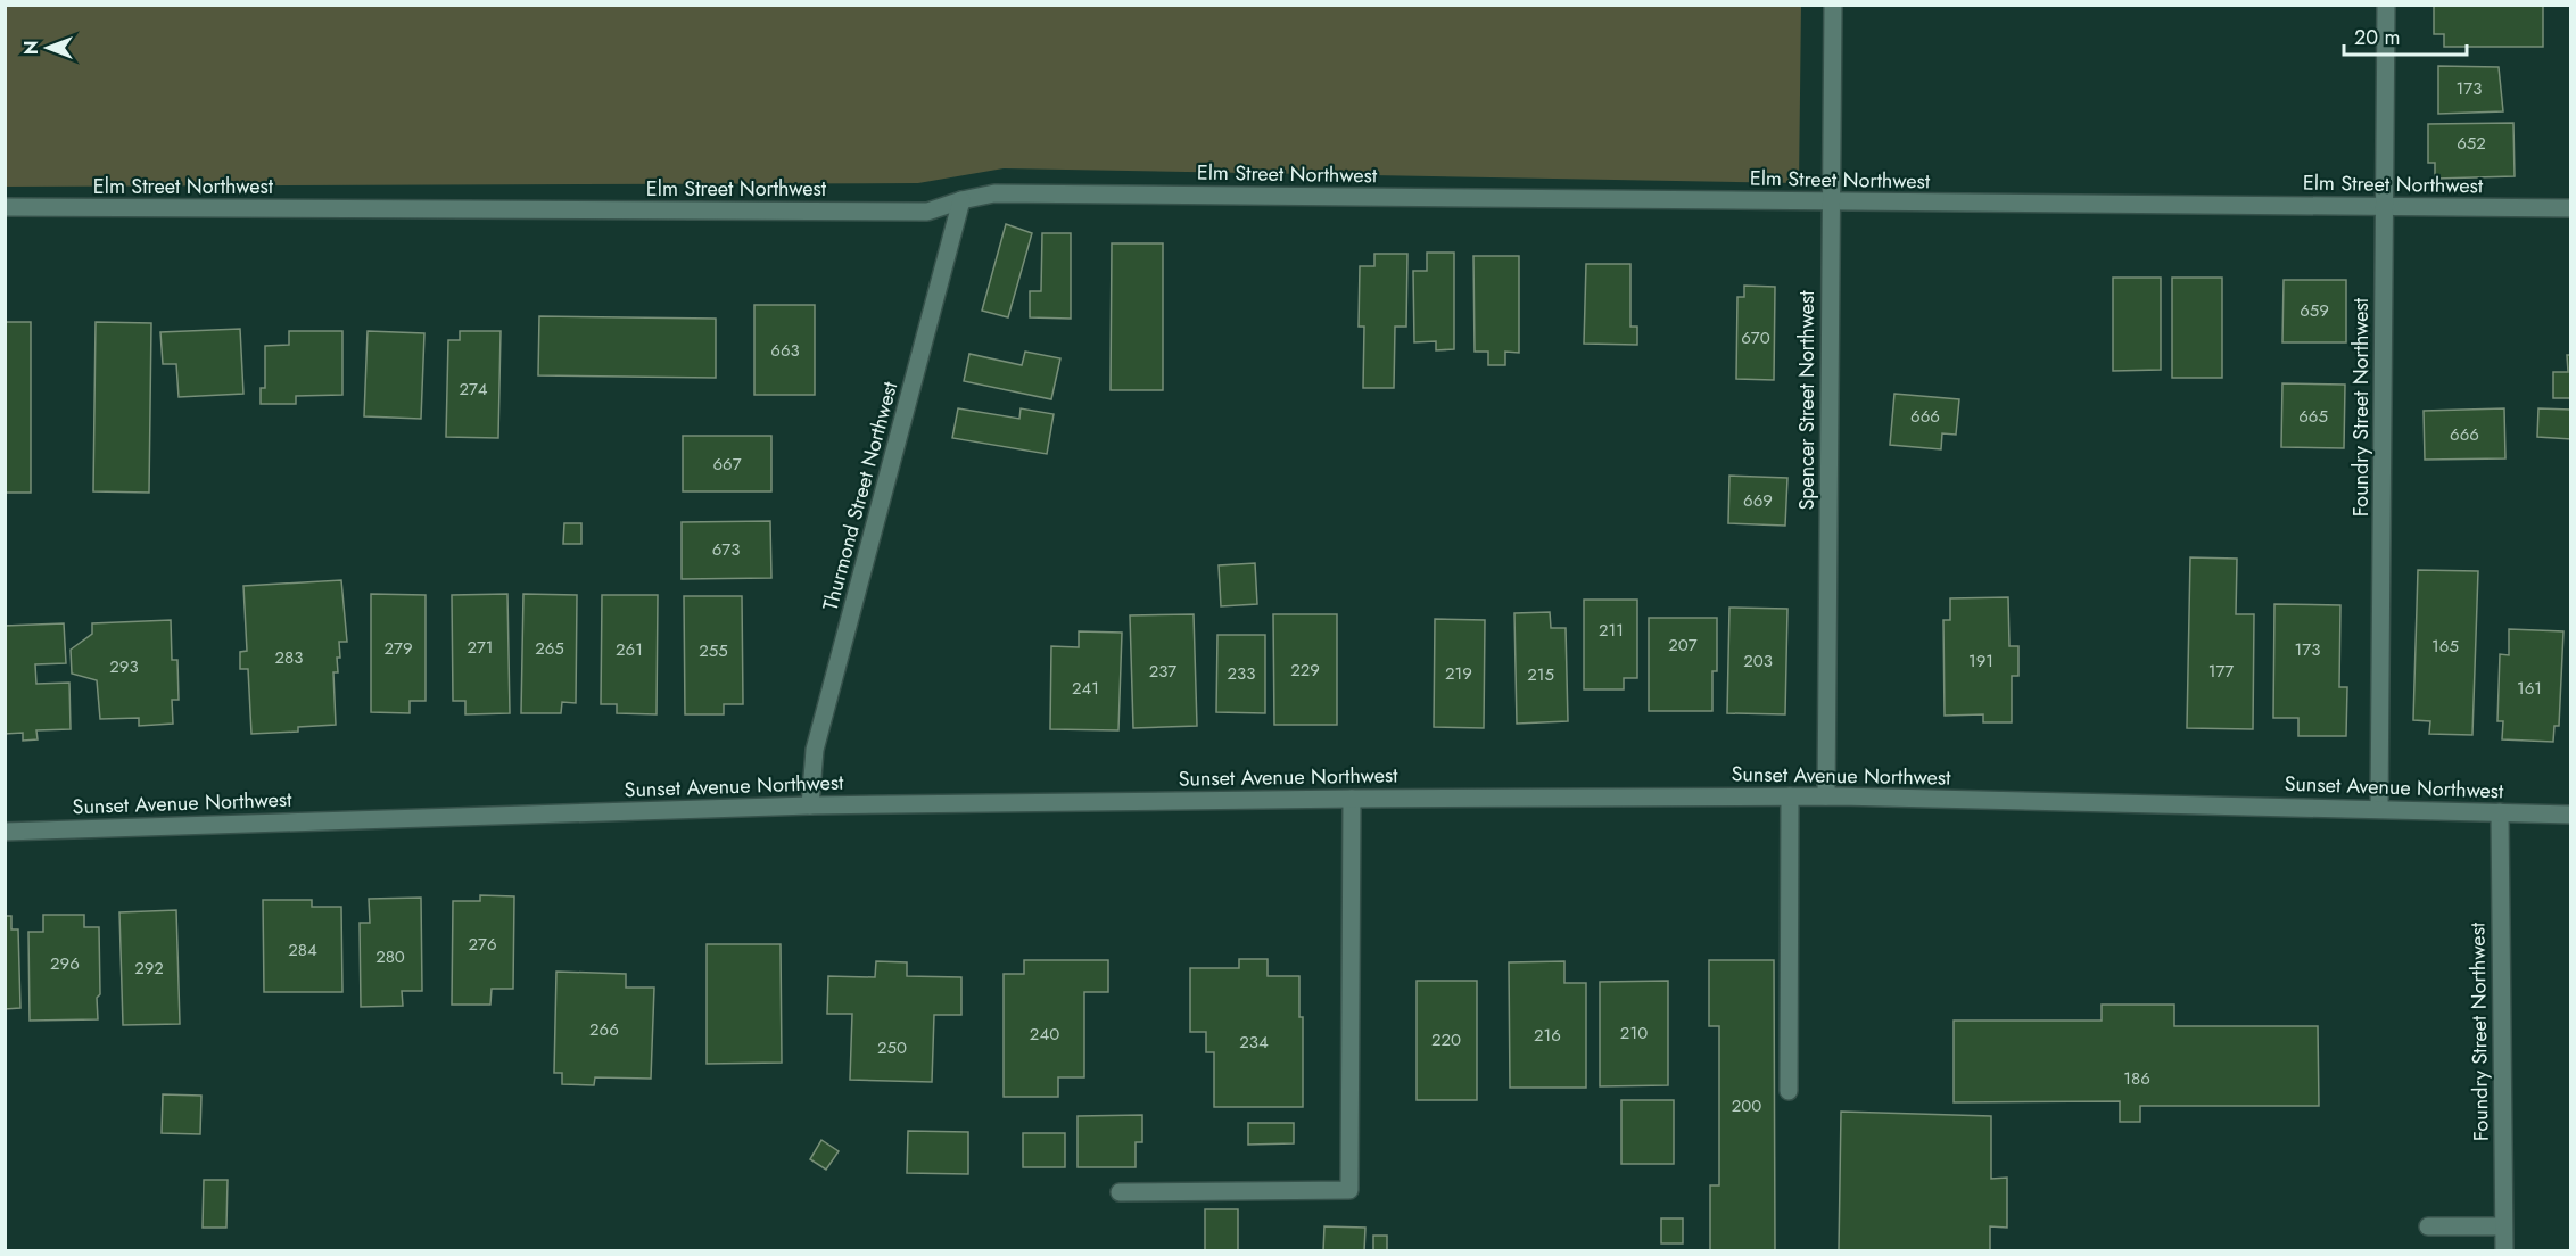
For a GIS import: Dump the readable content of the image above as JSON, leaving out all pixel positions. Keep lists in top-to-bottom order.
{
  "streets": {
    "street": [
      "Elm Street Northwest",
      "Spencer Street Northwest",
      "Foundry Street Northwest",
      "Thurmond Street Northwest",
      "Sunset Avenue Northwest"
    ]
  },
  "crossings": [
    ["Elm Street Northwest", "Spencer Street Northwest"],
    ["Elm Street Northwest", "Foundry Street Northwest"],
    ["Elm Street Northwest", "Thurmond Street Northwest"],
    ["Spencer Street Northwest", "Sunset Avenue Northwest"],
    ["Foundry Street Northwest", "Sunset Avenue Northwest"],
    ["Thurmond Street Northwest", "Sunset Avenue Northwest"]
  ],
  "house_numbers": [
    "173",
    "652",
    "659",
    "670",
    "663",
    "274",
    "666",
    "665",
    "666",
    "667",
    "669",
    "673",
    "211",
    "207",
    "165",
    "271",
    "279",
    "265",
    "261",
    "173",
    "255",
    "283",
    "203",
    "191",
    "293",
    "229",
    "237",
    "177",
    "233",
    "219",
    "215",
    "241",
    "161",
    "276",
    "284",
    "280",
    "296",
    "292",
    "266",
    "210",
    "240",
    "216",
    "220",
    "234",
    "250",
    "186",
    "200"
  ],
  "scale_bar": "20 m",
  "north": "left"
}
